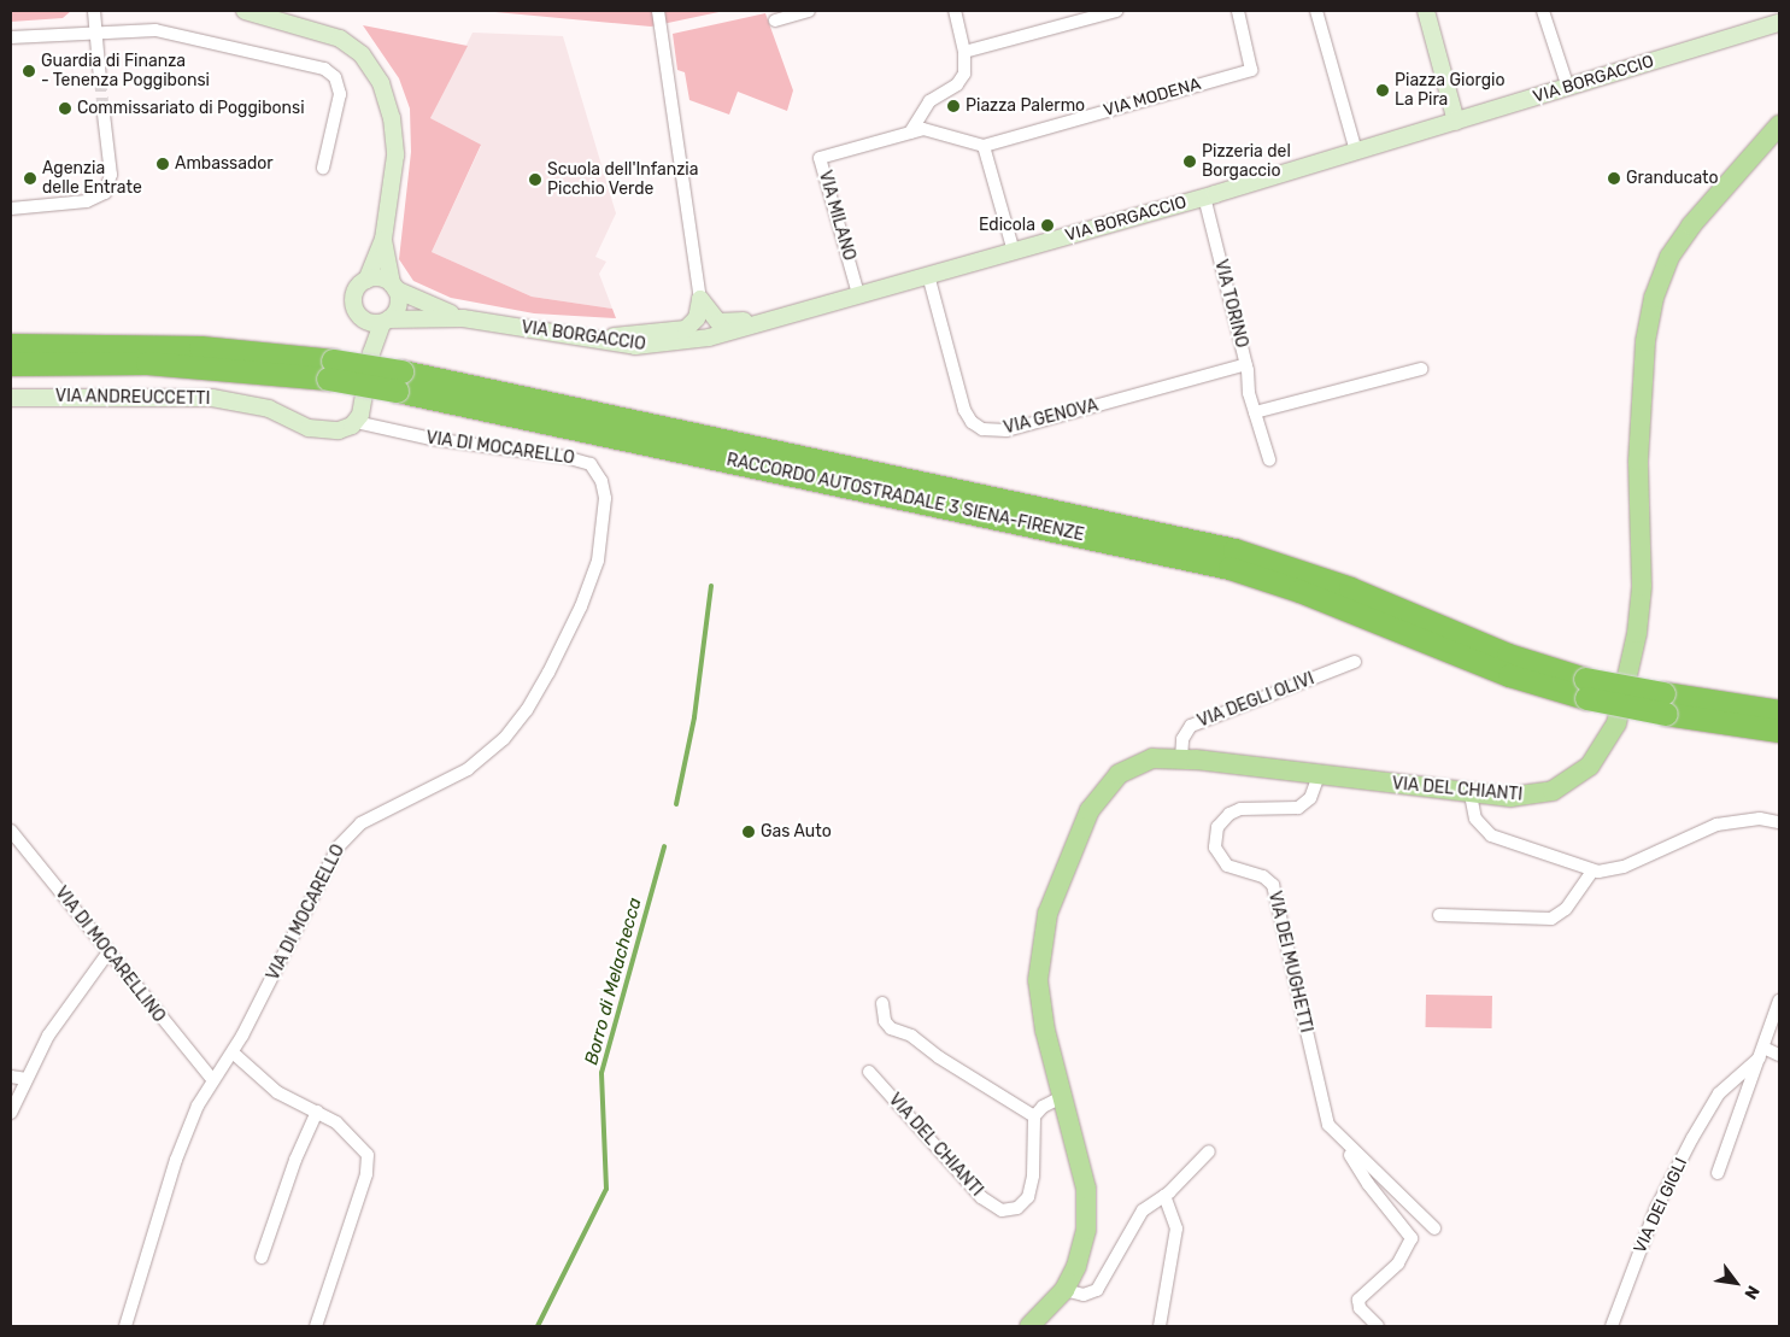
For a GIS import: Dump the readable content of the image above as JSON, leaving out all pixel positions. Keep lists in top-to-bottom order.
{
  "streets": {
    "highway": ["RACCORDO AUTOSTRADALE 3 SIENA-FIRENZE"],
    "main road": ["VIA BORGACCIO", "VIA ANDREUCCETTI", "VIA DEL CHIANTI"],
    "street": [
      "VIA MODENA",
      "VIA MILANO",
      "VIA TORINO",
      "VIA GENOVA",
      "VIA DI MOCARELLO",
      "VIA DEGLI OLIVI",
      "VIA DI MOCARELLINO",
      "VIA DEI MUGHETTI",
      "VIA DEI GIGLI"
    ]
  },
  "crossings": [
    ["VIA BORGACCIO", "VIA MILANO"],
    ["VIA BORGACCIO", "VIA TORINO"],
    ["VIA BORGACCIO", "VIA GENOVA"],
    ["VIA TORINO", "VIA GENOVA"],
    ["VIA ANDREUCCETTI", "VIA DI MOCARELLO"],
    ["VIA DI MOCARELLO", "VIA DI MOCARELLINO"],
    ["VIA DEGLI OLIVI", "VIA DEL CHIANTI"],
    ["VIA DEL CHIANTI", "VIA DEI MUGHETTI"]
  ],
  "water": ["Borro di Melachecca"],
  "places": [
    "Guardia di Finanza - Tenenza Poggibonsi",
    "Piazza Giorgio La Pira",
    "Piazza Palermo",
    "Commissariato di Poggibonsi",
    "Pizzeria del Borgaccio",
    "Ambassador",
    "Agenzia delle Entrate",
    "Granducato",
    "Scuola dell'Infanzia Picchio Verde",
    "Edicola",
    "Gas Auto"
  ],
  "north": "bottom right"
}
